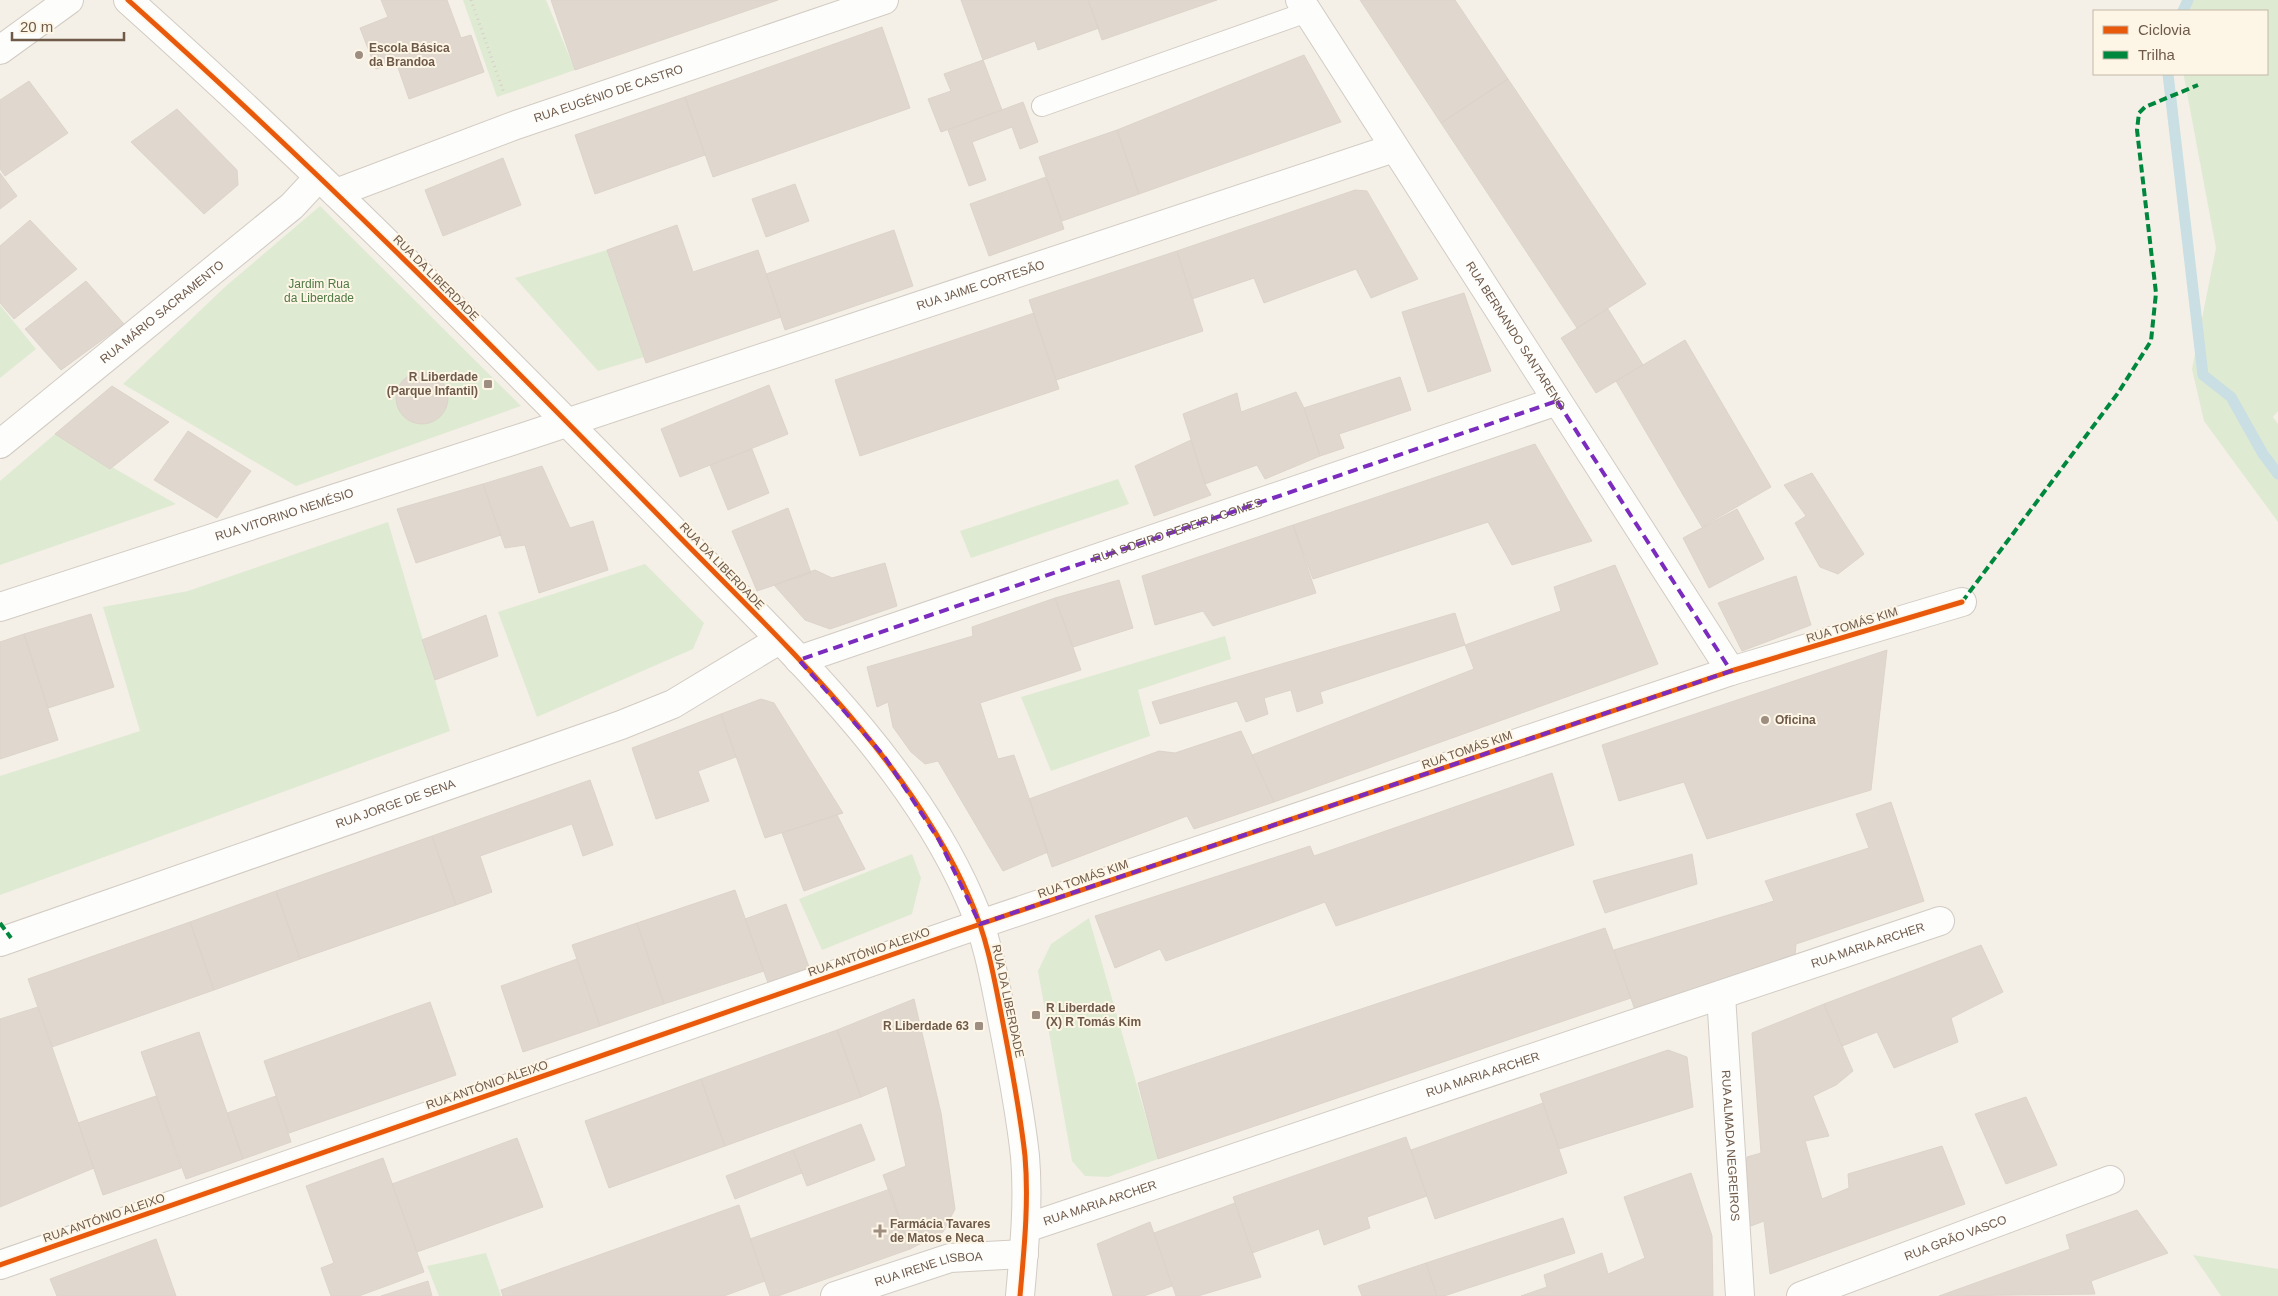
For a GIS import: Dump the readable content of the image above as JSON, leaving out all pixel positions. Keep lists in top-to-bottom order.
{
  "streets": {
    "street": [
      "RUA EUGÉNIO DE CASTRO",
      "RUA DA LIBERDADE",
      "RUA JAIME CORTESÃO",
      "RUA MÁRIO SACRAMENTO",
      "RUA BERNANDO SANTARENO",
      "RUA VITORINO NEMÉSIO",
      "RUA SOEIRO PEREIRA GOMES",
      "RUA TOMÁS KIM",
      "RUA JORGE DE SENA",
      "RUA MARIA ARCHER",
      "RUA ANTÓNIO ALEIXO",
      "RUA ALMADA NEGREIROS",
      "RUA GRÃO VASCO",
      "RUA IRENE LISBOA"
    ]
  },
  "crossings": [
    ["RUA EUGÉNIO DE CASTRO", "RUA DA LIBERDADE"],
    ["RUA EUGÉNIO DE CASTRO", "RUA MÁRIO SACRAMENTO"],
    ["RUA DA LIBERDADE", "RUA JAIME CORTESÃO"],
    ["RUA DA LIBERDADE", "RUA MÁRIO SACRAMENTO"],
    ["RUA DA LIBERDADE", "RUA VITORINO NEMÉSIO"],
    ["RUA DA LIBERDADE", "RUA SOEIRO PEREIRA GOMES"],
    ["RUA DA LIBERDADE", "RUA TOMÁS KIM"],
    ["RUA DA LIBERDADE", "RUA JORGE DE SENA"],
    ["RUA DA LIBERDADE", "RUA MARIA ARCHER"],
    ["RUA DA LIBERDADE", "RUA ANTÓNIO ALEIXO"],
    ["RUA DA LIBERDADE", "RUA IRENE LISBOA"],
    ["RUA JAIME CORTESÃO", "RUA BERNANDO SANTARENO"],
    ["RUA JAIME CORTESÃO", "RUA VITORINO NEMÉSIO"],
    ["RUA BERNANDO SANTARENO", "RUA SOEIRO PEREIRA GOMES"],
    ["RUA BERNANDO SANTARENO", "RUA TOMÁS KIM"],
    ["RUA TOMÁS KIM", "RUA ANTÓNIO ALEIXO"],
    ["RUA MARIA ARCHER", "RUA ALMADA NEGREIROS"],
    ["RUA MARIA ARCHER", "RUA IRENE LISBOA"]
  ],
  "parks": ["Jardim Rua da Liberdade"],
  "places": {
    "other": ["Escola Básica da Brandoa", "Oficina"],
    "transit": ["R Liberdade (Parque Infantil)", "R Liberdade (X) R Tomás Kim", "R Liberdade 63"],
    "health": ["Farmácia Tavares de Matos e Neca"]
  },
  "legend": ["Ciclovia", "Trilha"],
  "scale_bar": "20 m"
}
